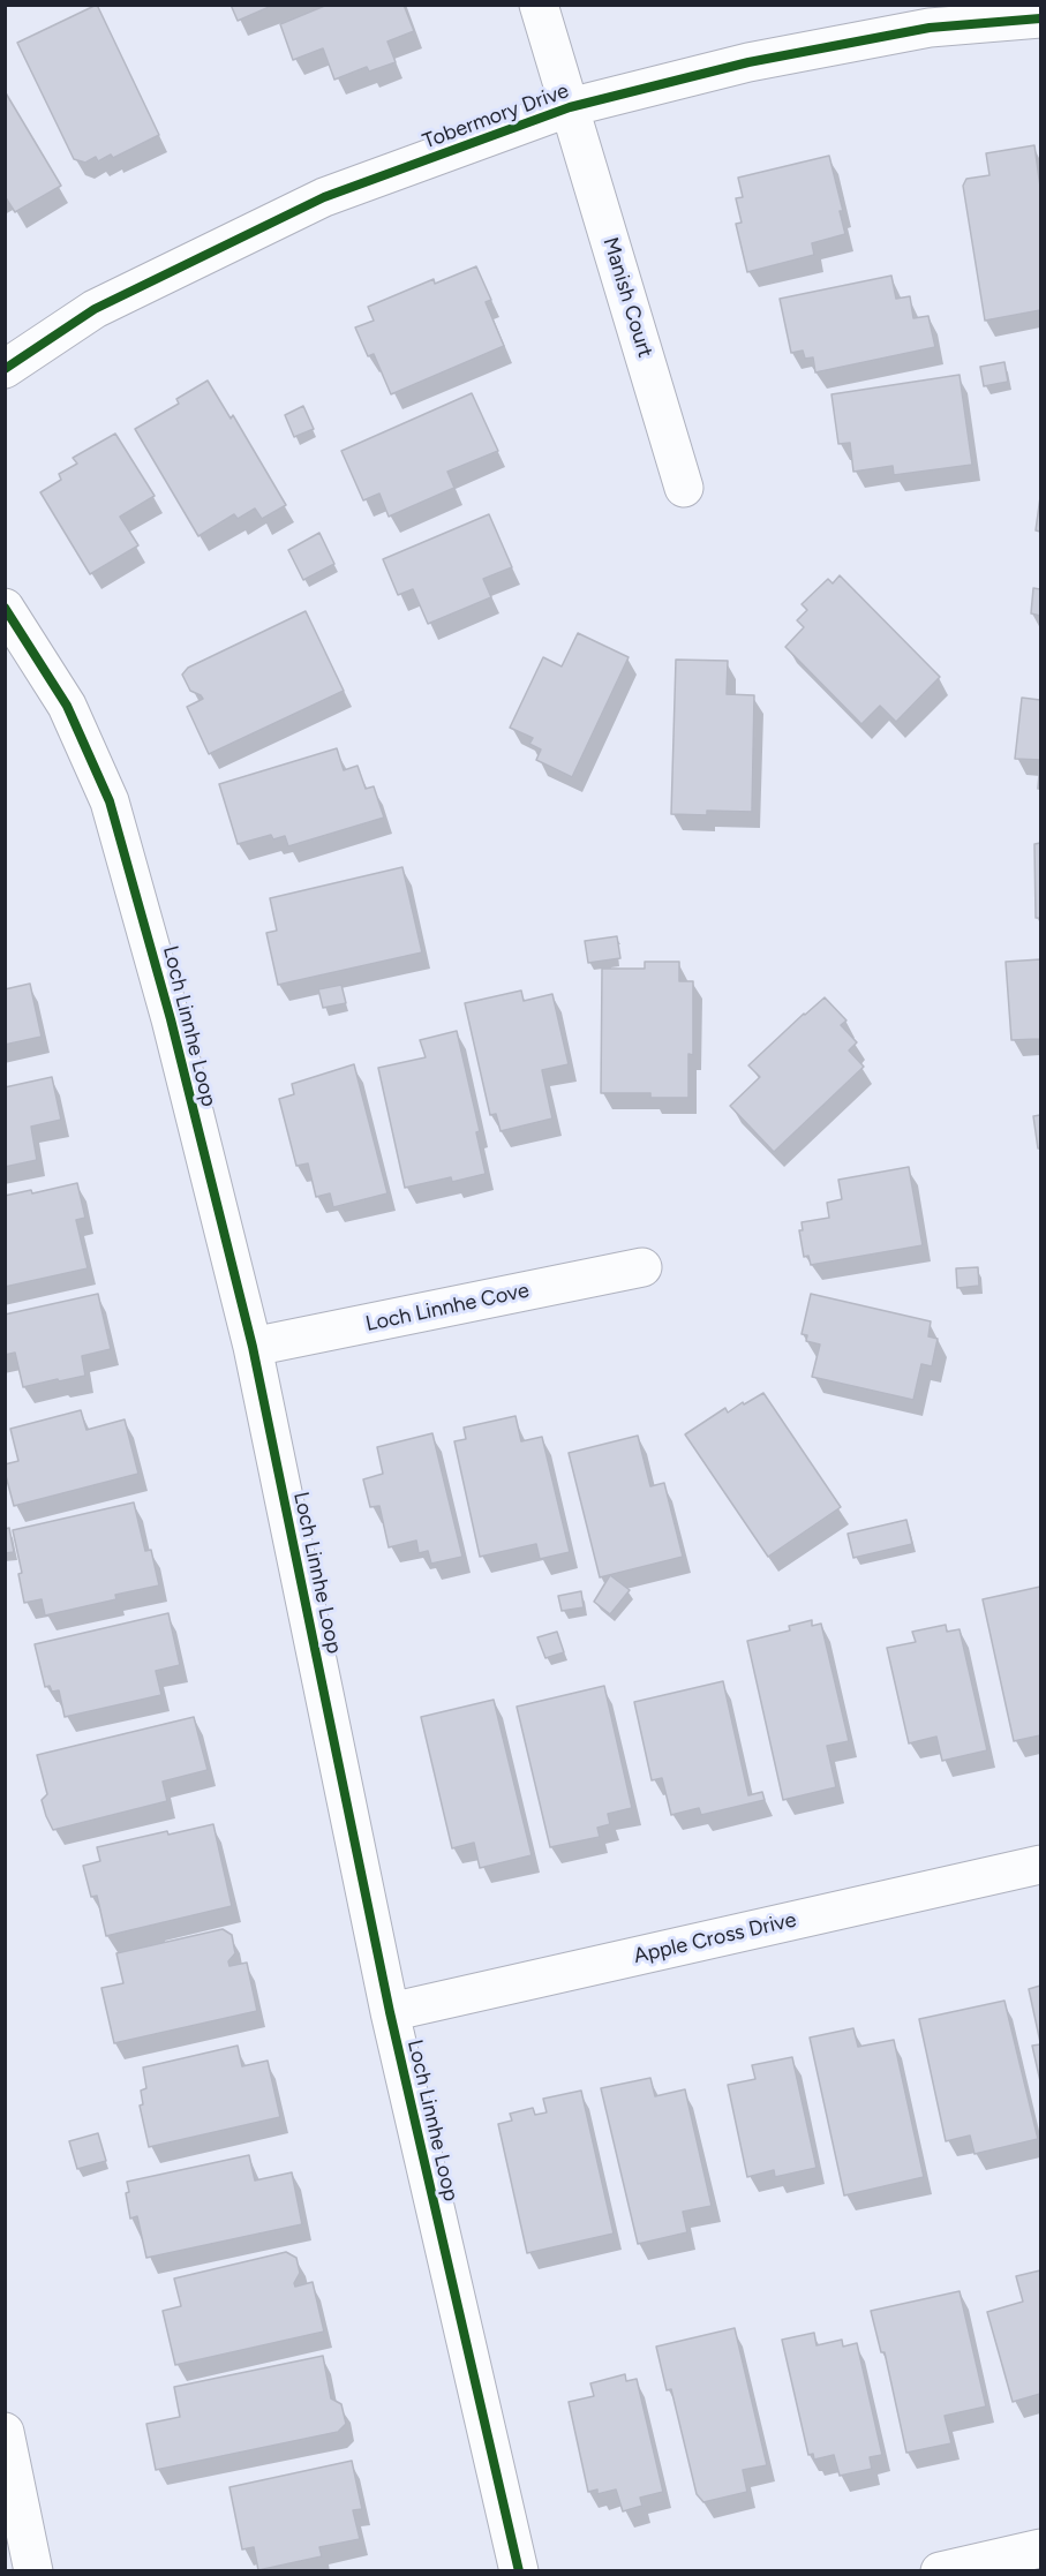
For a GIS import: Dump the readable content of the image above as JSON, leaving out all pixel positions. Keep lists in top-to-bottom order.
{
  "streets": {
    "street": [
      "Tobermory Drive",
      "Manish Court",
      "Loch Linnhe Loop",
      "Loch Linnhe Cove",
      "Apple Cross Drive"
    ]
  },
  "crossings": [
    ["Tobermory Drive", "Manish Court"],
    ["Loch Linnhe Loop", "Loch Linnhe Cove"],
    ["Loch Linnhe Loop", "Apple Cross Drive"]
  ]
}
